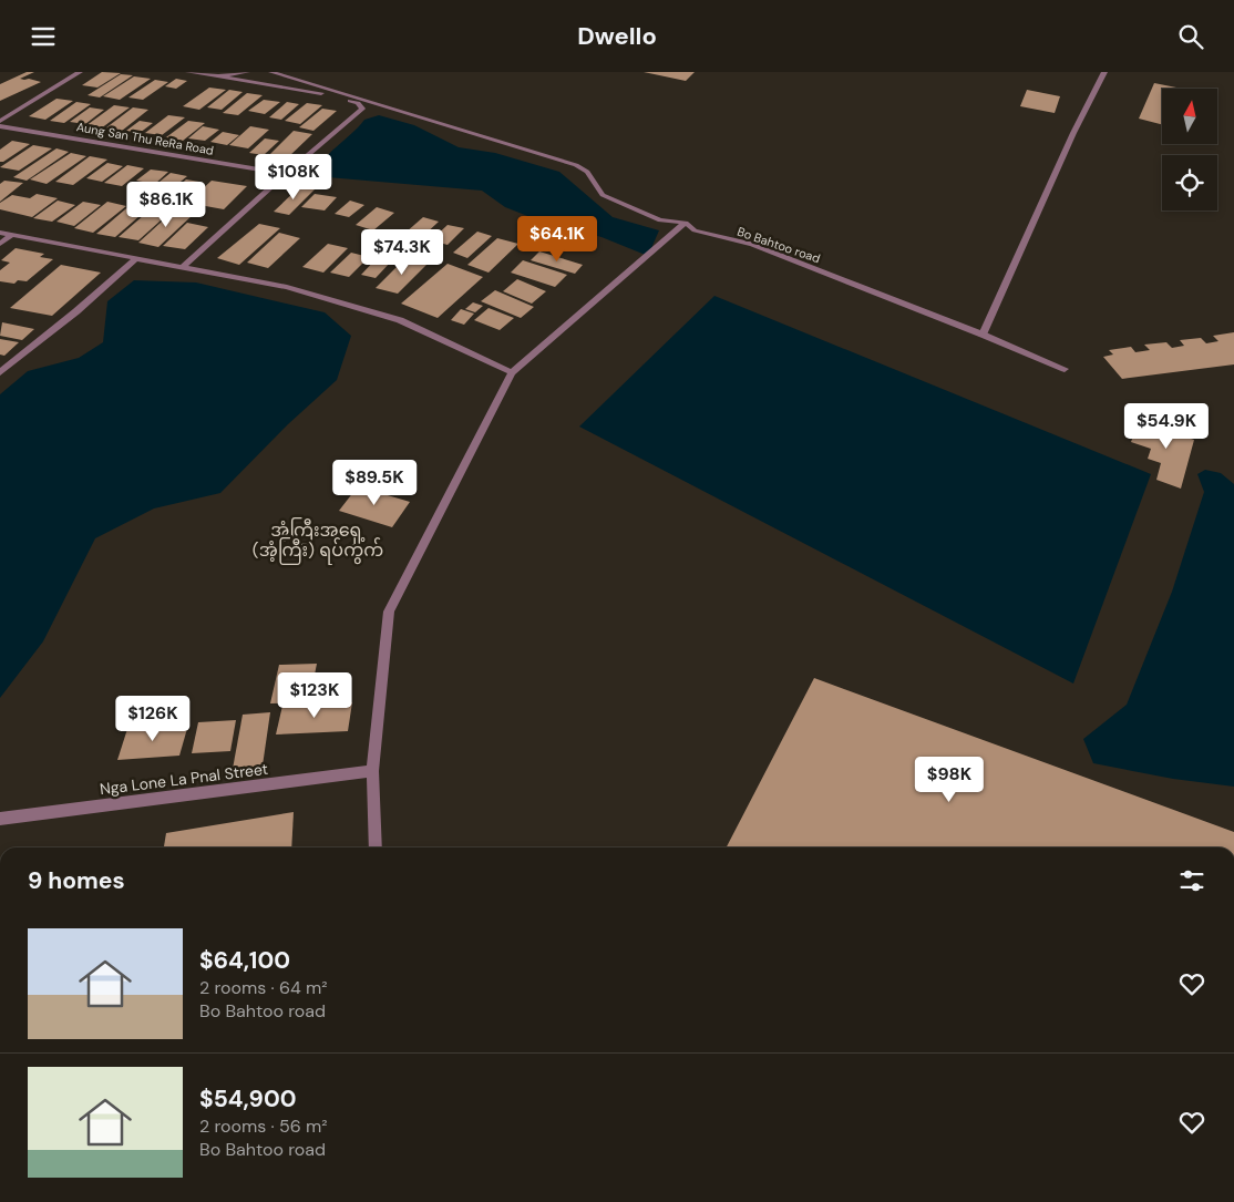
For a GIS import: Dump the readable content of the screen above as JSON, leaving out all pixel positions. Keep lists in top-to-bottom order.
{
  "streets": {
    "street": ["Aung San Thu ReRa Road", "Bo Bahtoo road", "Nga Lone La Pnal Street"]
  },
  "districts": ["အံ့ကြီးအရှေ့ (အံ့ကြီး) ရပ်ကွက်"],
  "north": "top",
  "page": {
    "header": "Dwello",
    "price": [
      "$108K",
      "$86.1K",
      "$64.1K",
      "$74.3K",
      "$54.9K",
      "$89.5K",
      "$123K",
      "$126K",
      "$98K"
    ],
    "heading": "9 homes",
    "list": [
      {
        "name": "$64,100",
        "note": "2 rooms · 64 m² · Bo Bahtoo road"
      },
      {
        "name": "$54,900",
        "note": "2 rooms · 56 m² · Bo Bahtoo road"
      }
    ]
  }
}
